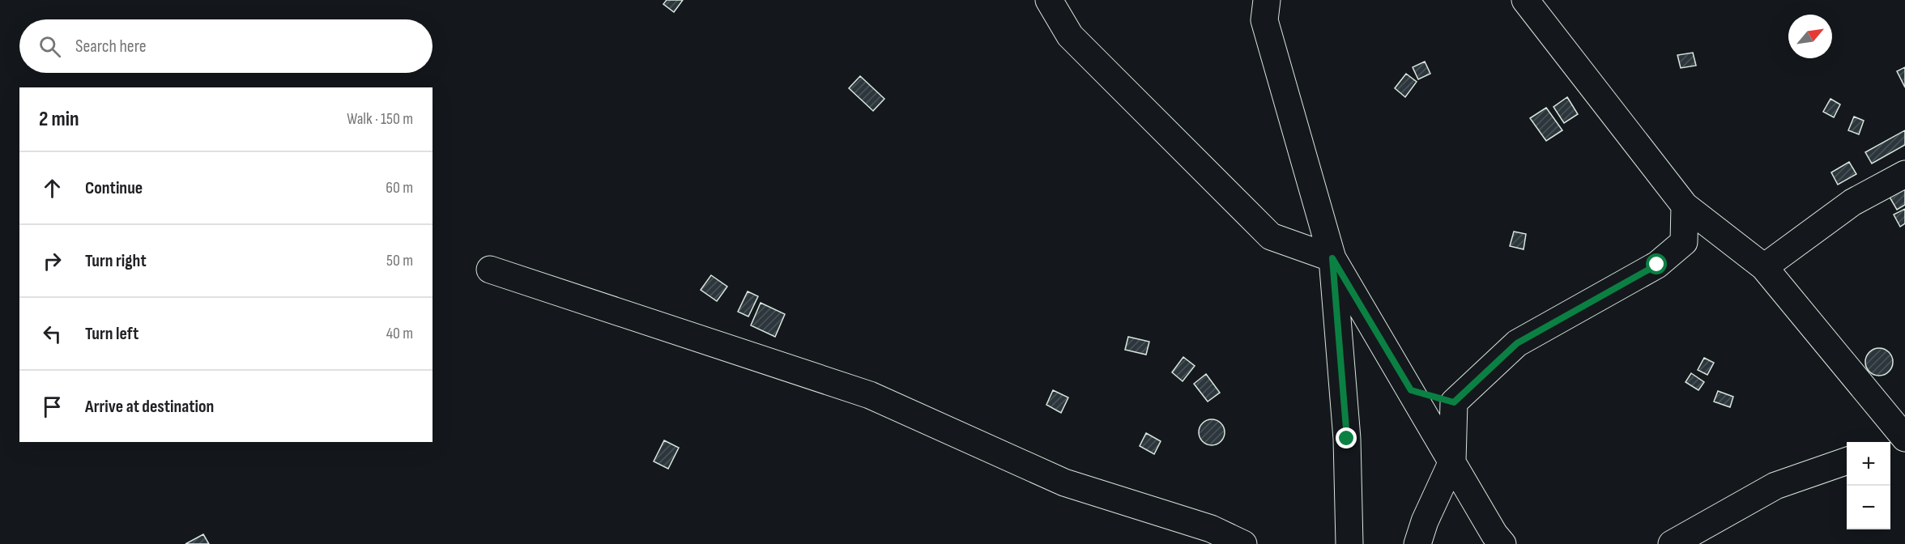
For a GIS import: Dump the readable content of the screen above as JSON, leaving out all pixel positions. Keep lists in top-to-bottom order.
{
  "north": "top right",
  "page": {
    "search": "Search here",
    "heading": ["2 min", "Walk · 150 m"],
    "list": [
      ["Continue", "60 m"],
      ["Turn right", "50 m"],
      ["Turn left", "40 m"],
      "Arrive at destination"
    ],
    "map_buttons": ["+", "−"]
  }
}
